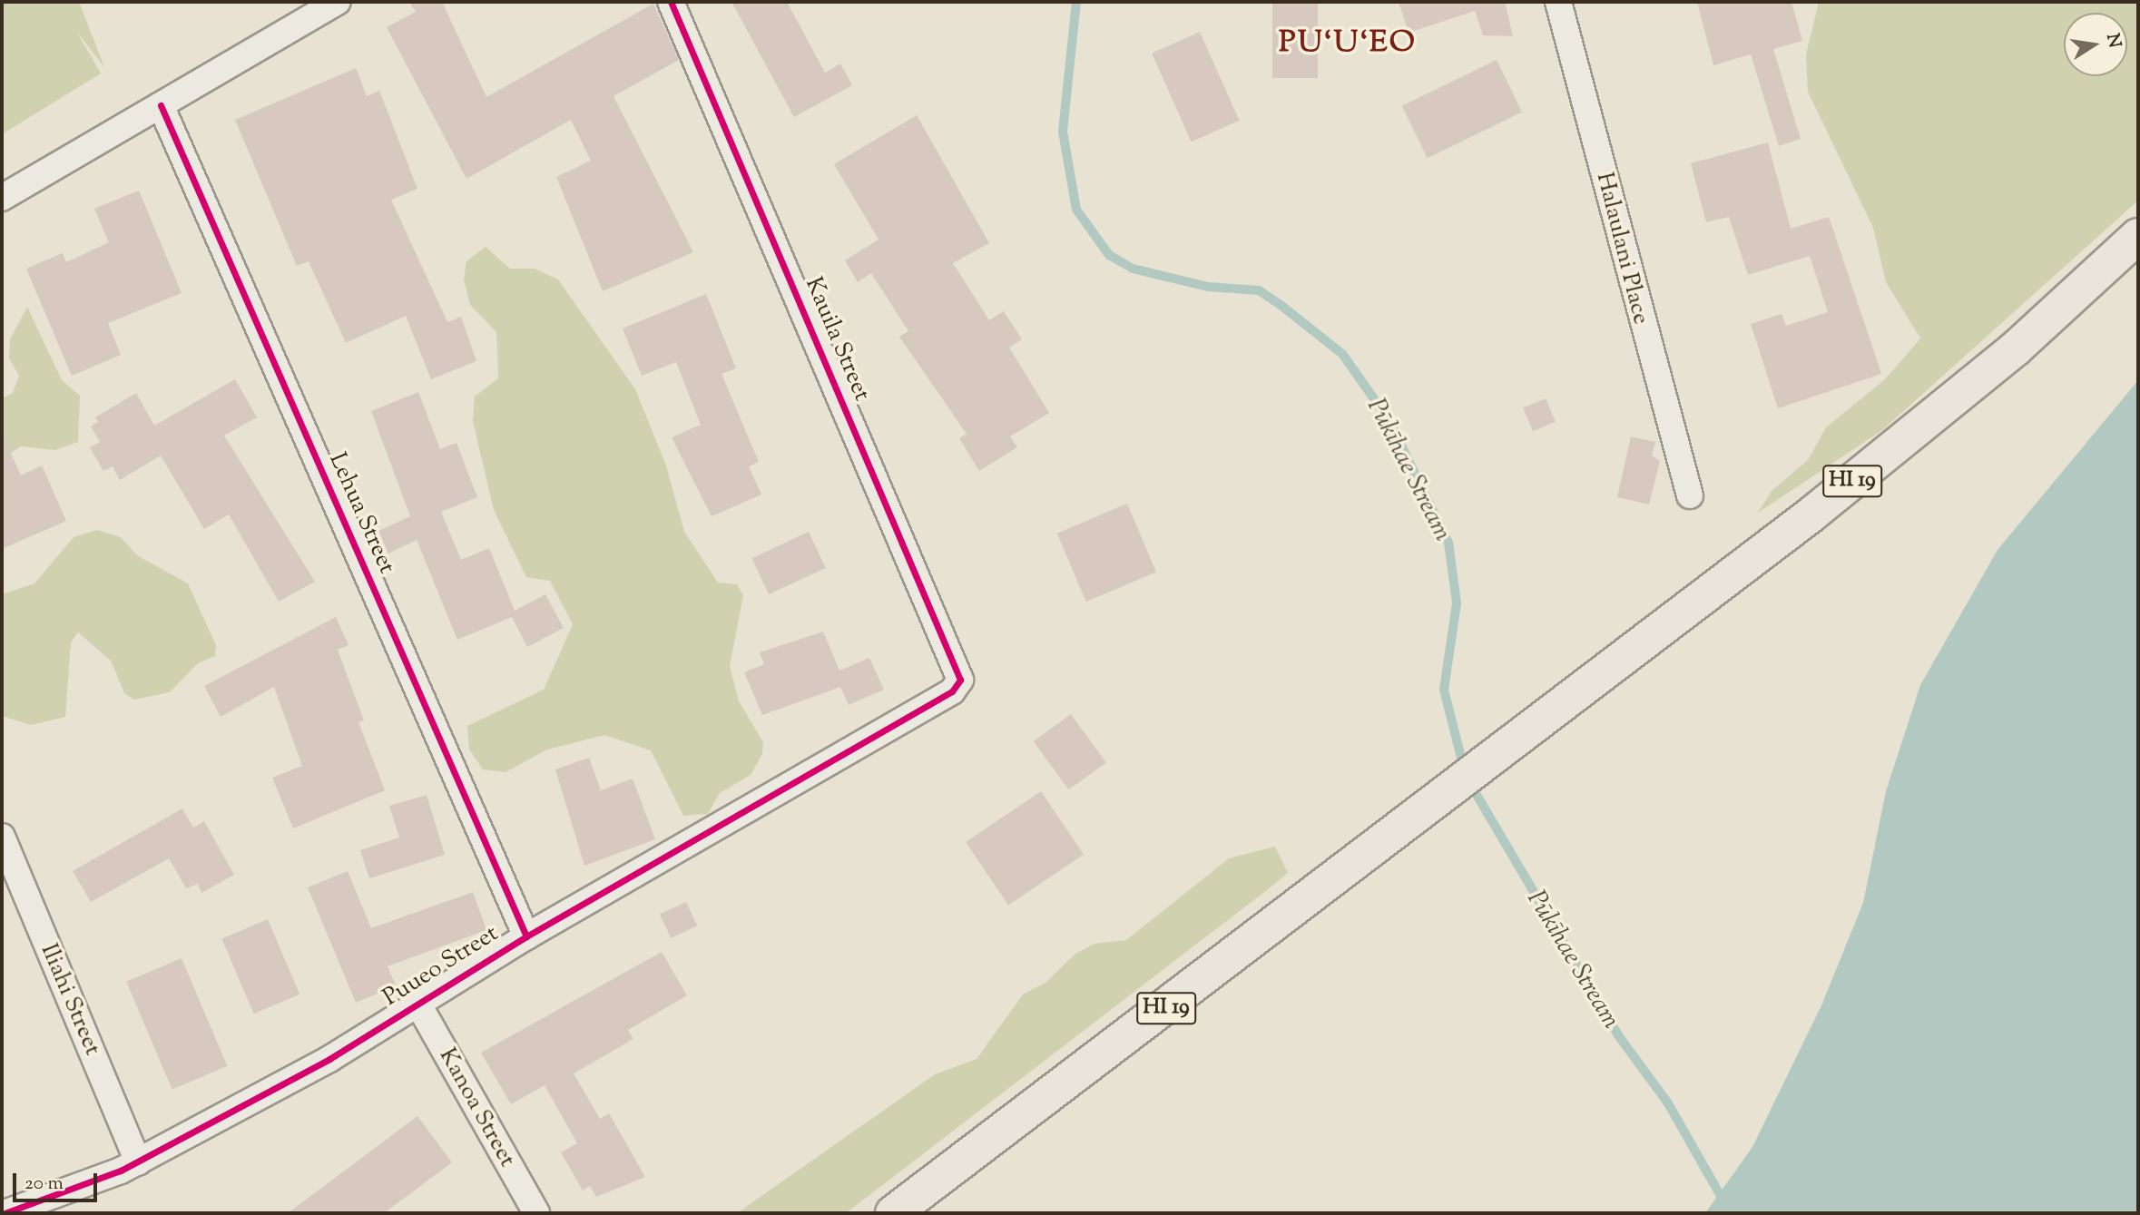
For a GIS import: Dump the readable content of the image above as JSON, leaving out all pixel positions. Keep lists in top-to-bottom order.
{
  "streets": {
    "main road": ["HI 19"],
    "street": [
      "Halaulani Place",
      "Kauila Street",
      "Lehua Street",
      "Puueo Street",
      "Iliahi Street",
      "Kanoa Street"
    ]
  },
  "crossings": [
    ["Kauila Street", "Puueo Street"],
    ["Lehua Street", "Puueo Street"],
    ["Puueo Street", "Iliahi Street"],
    ["Puueo Street", "Kanoa Street"]
  ],
  "districts": ["PU‘U‘EO"],
  "water": ["Pūkīhae Stream"],
  "scale_bar": "20 m",
  "north": "right"
}
